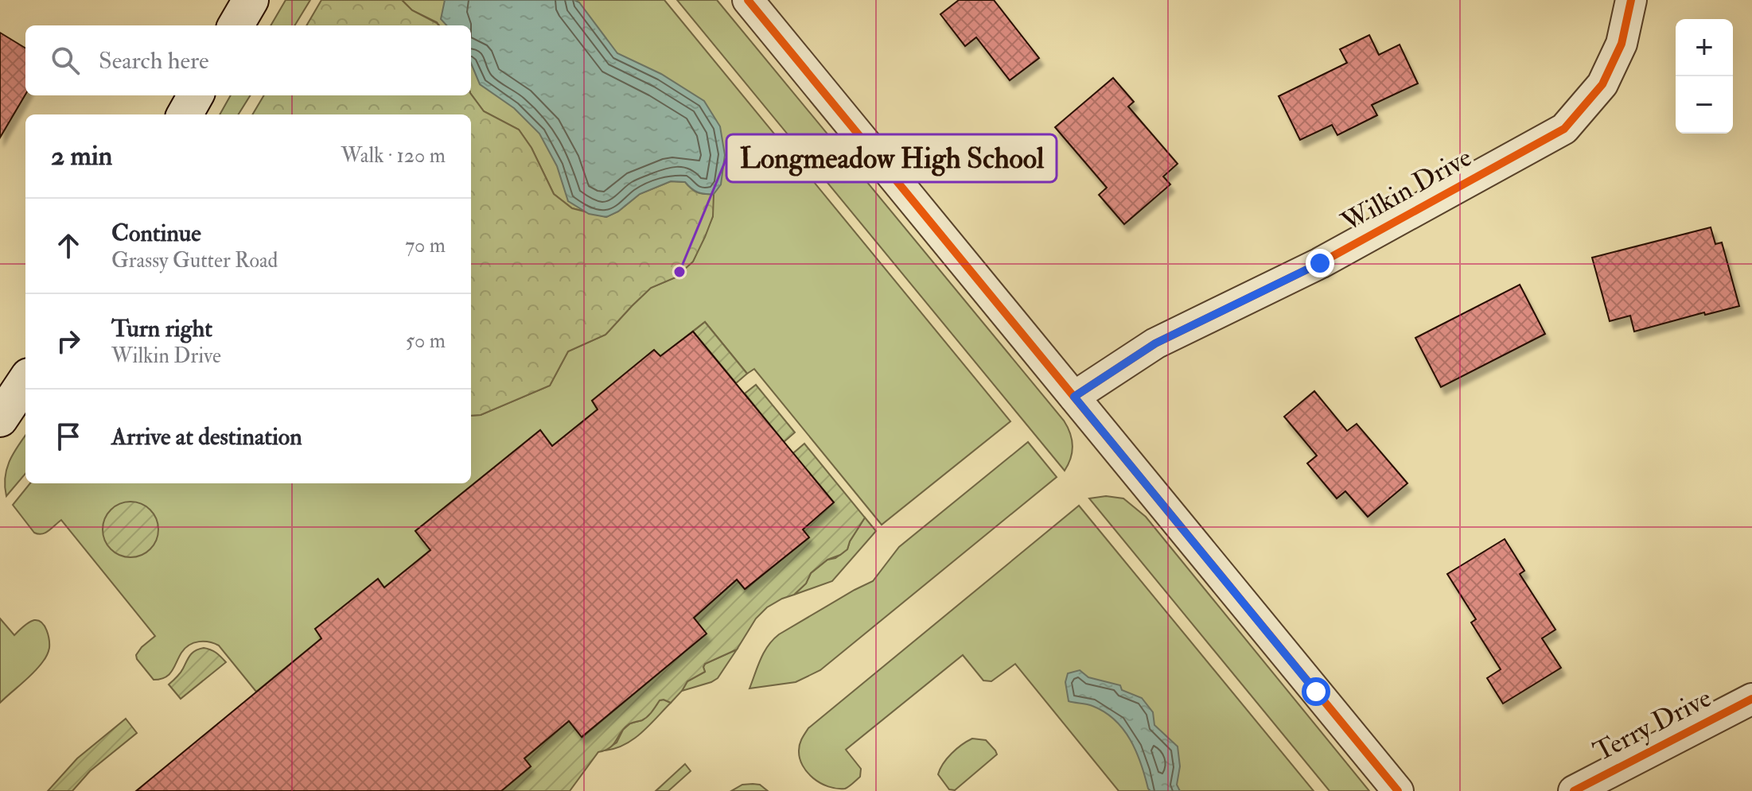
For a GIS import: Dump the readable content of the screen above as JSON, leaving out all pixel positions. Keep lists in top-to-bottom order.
{
  "streets": {
    "street": ["Wilkin Drive", "Terry Drive"]
  },
  "places": ["Longmeadow High School"],
  "page": {
    "map_buttons": ["+", "−"],
    "search": "Search here",
    "heading": ["2 min", "Walk · 120 m"],
    "list": [
      ["Continue", "Grassy Gutter Road", "70 m"],
      ["Turn right", "Wilkin Drive", "50 m"],
      "Arrive at destination"
    ]
  }
}
